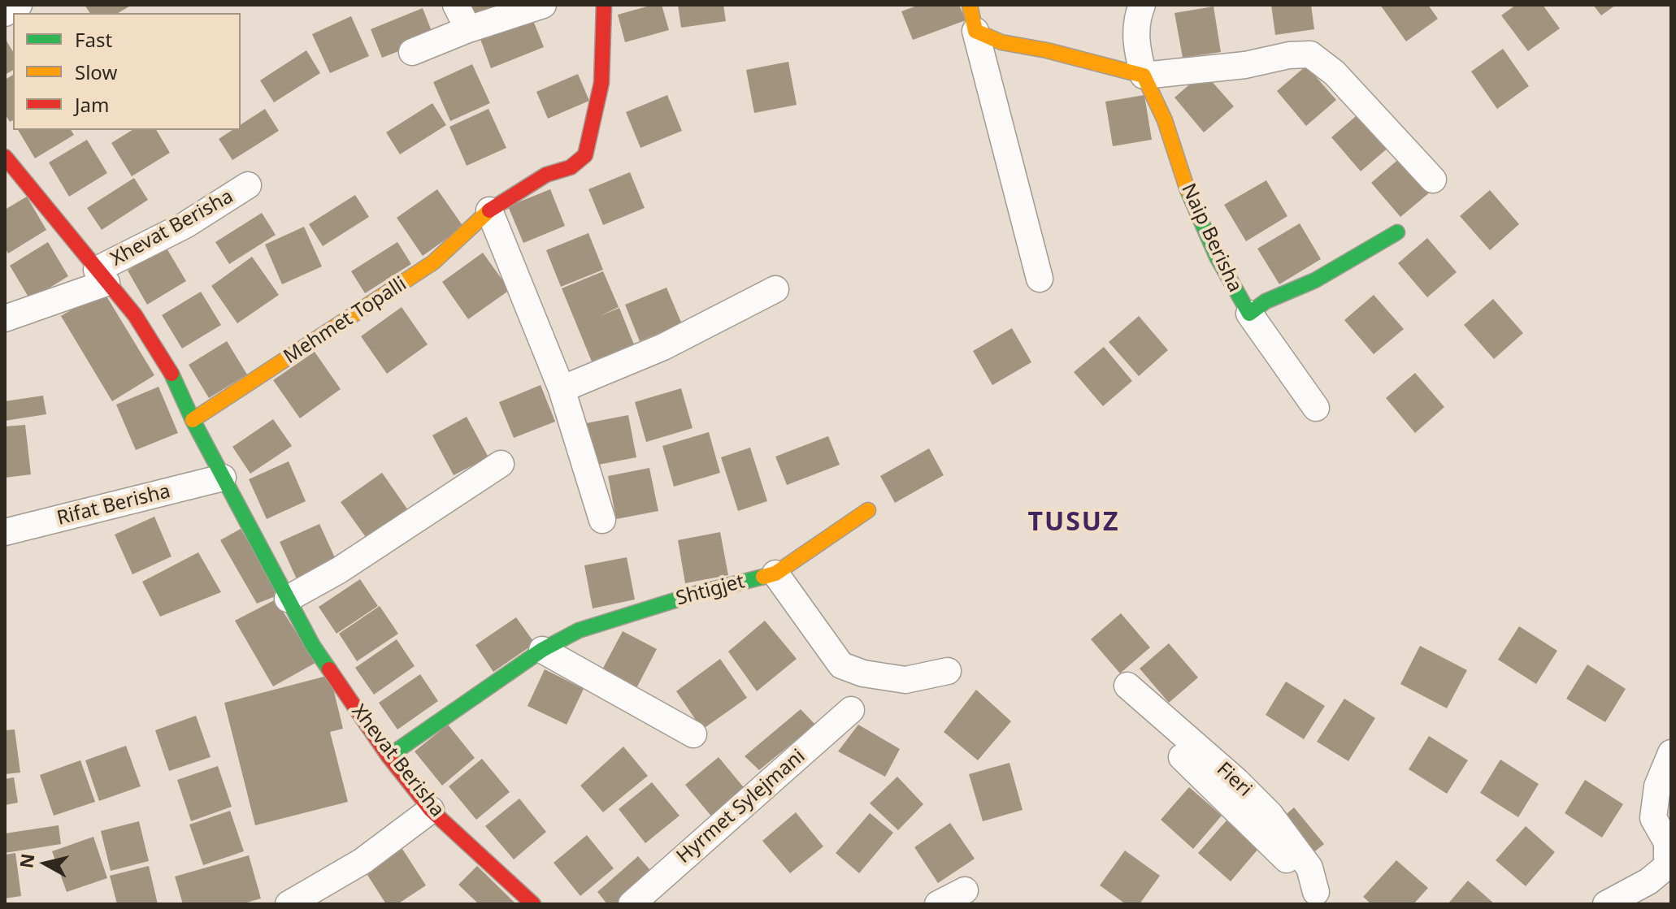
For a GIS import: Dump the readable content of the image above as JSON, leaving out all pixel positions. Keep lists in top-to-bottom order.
{
  "streets": {
    "street": [
      "Xhevat Berisha",
      "Naip Berisha",
      "Mehmet Topalli",
      "Rifat Berisha",
      "Shtigjet",
      "Fieri",
      "Hyrmet Sylejmani"
    ]
  },
  "crossings": [
    ["Xhevat Berisha", "Mehmet Topalli"],
    ["Xhevat Berisha", "Rifat Berisha"],
    ["Xhevat Berisha", "Shtigjet"]
  ],
  "districts": ["TUSUZ"],
  "legend": ["Fast", "Slow", "Jam"],
  "north": "left"
}
